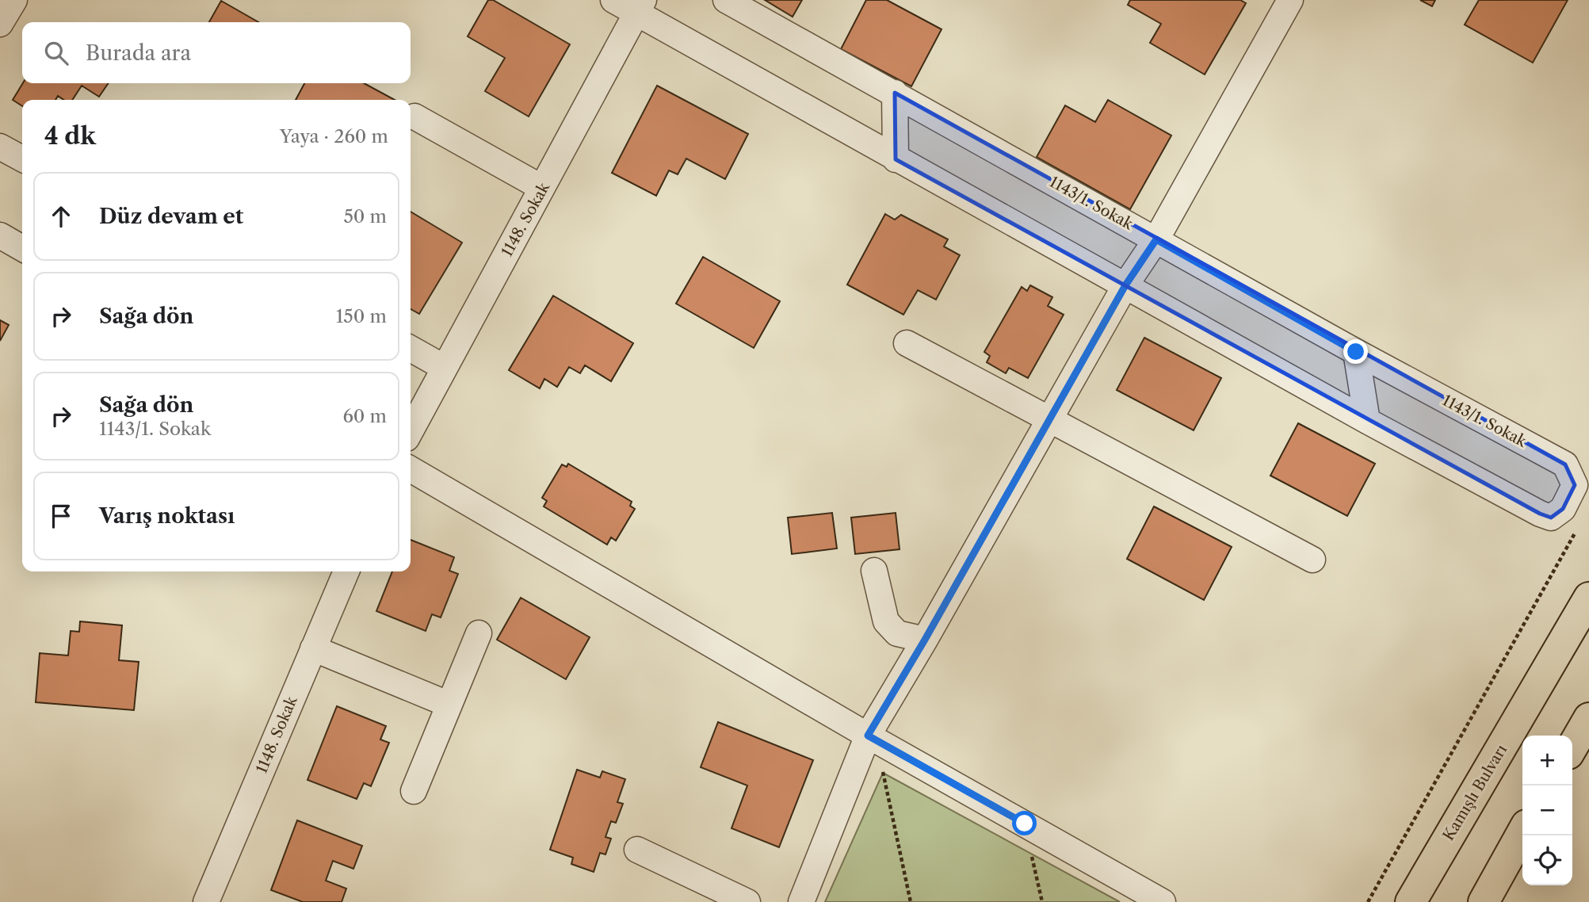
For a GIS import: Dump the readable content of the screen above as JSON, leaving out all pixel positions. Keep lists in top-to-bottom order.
{
  "streets": {
    "highway": ["Kamışlı Bulvarı"],
    "street": ["1143/1. Sokak", "1148. Sokak"]
  },
  "page": {
    "search": "Burada ara",
    "heading": ["4 dk", "Yaya · 260 m"],
    "list": [
      ["Düz devam et", "50 m"],
      ["Sağa dön", "150 m"],
      ["Sağa dön", "1143/1. Sokak", "60 m"],
      "Varış noktası"
    ],
    "map_buttons": ["+", "−"]
  }
}
